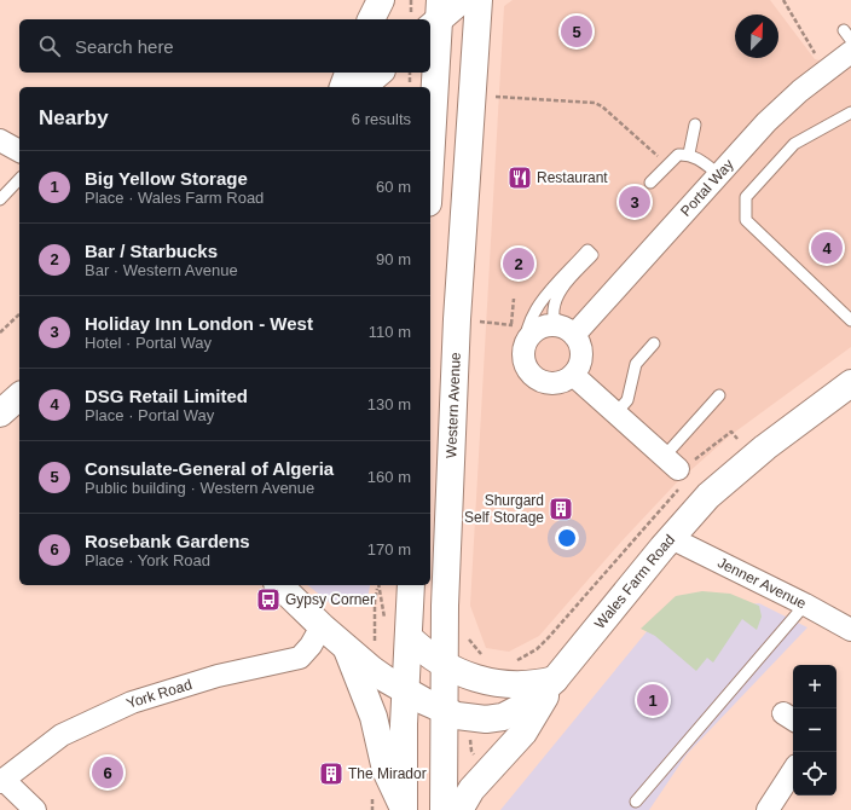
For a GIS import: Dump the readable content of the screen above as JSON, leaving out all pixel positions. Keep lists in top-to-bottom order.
{
  "streets": {
    "main road": ["Western Avenue", "Wales Farm Road"],
    "street": ["Portal Way", "Jenner Avenue", "York Road"]
  },
  "crossings": [
    ["Western Avenue", "Wales Farm Road"],
    ["Wales Farm Road", "Jenner Avenue"],
    ["Wales Farm Road", "York Road"]
  ],
  "places": {
    "restaurant": ["Restaurant"],
    "building": ["Shurgard Self Storage", "The Mirador"],
    "bus stop": ["Gypsy Corner"]
  },
  "north": "top right",
  "page": {
    "pins": [
      "5",
      "3",
      "4",
      "2",
      "1",
      "6"
    ],
    "search": "Search here",
    "heading": ["Nearby", "6 results"],
    "list": [
      {
        "mark": "1",
        "name": "Big Yellow Storage",
        "note": "Place · Wales Farm Road",
        "value": "60 m"
      },
      {
        "mark": "2",
        "name": "Bar / Starbucks",
        "note": "Bar · Western Avenue",
        "value": "90 m"
      },
      {
        "mark": "3",
        "name": "Holiday Inn London - West",
        "note": "Hotel · Portal Way",
        "value": "110 m"
      },
      {
        "mark": "4",
        "name": "DSG Retail Limited",
        "note": "Place · Portal Way",
        "value": "130 m"
      },
      {
        "mark": "5",
        "name": "Consulate-General of Algeria",
        "note": "Public building · Western Avenue",
        "value": "160 m"
      },
      {
        "mark": "6",
        "name": "Rosebank Gardens",
        "note": "Place · York Road",
        "value": "170 m"
      }
    ],
    "map_buttons": ["+", "−"]
  }
}
